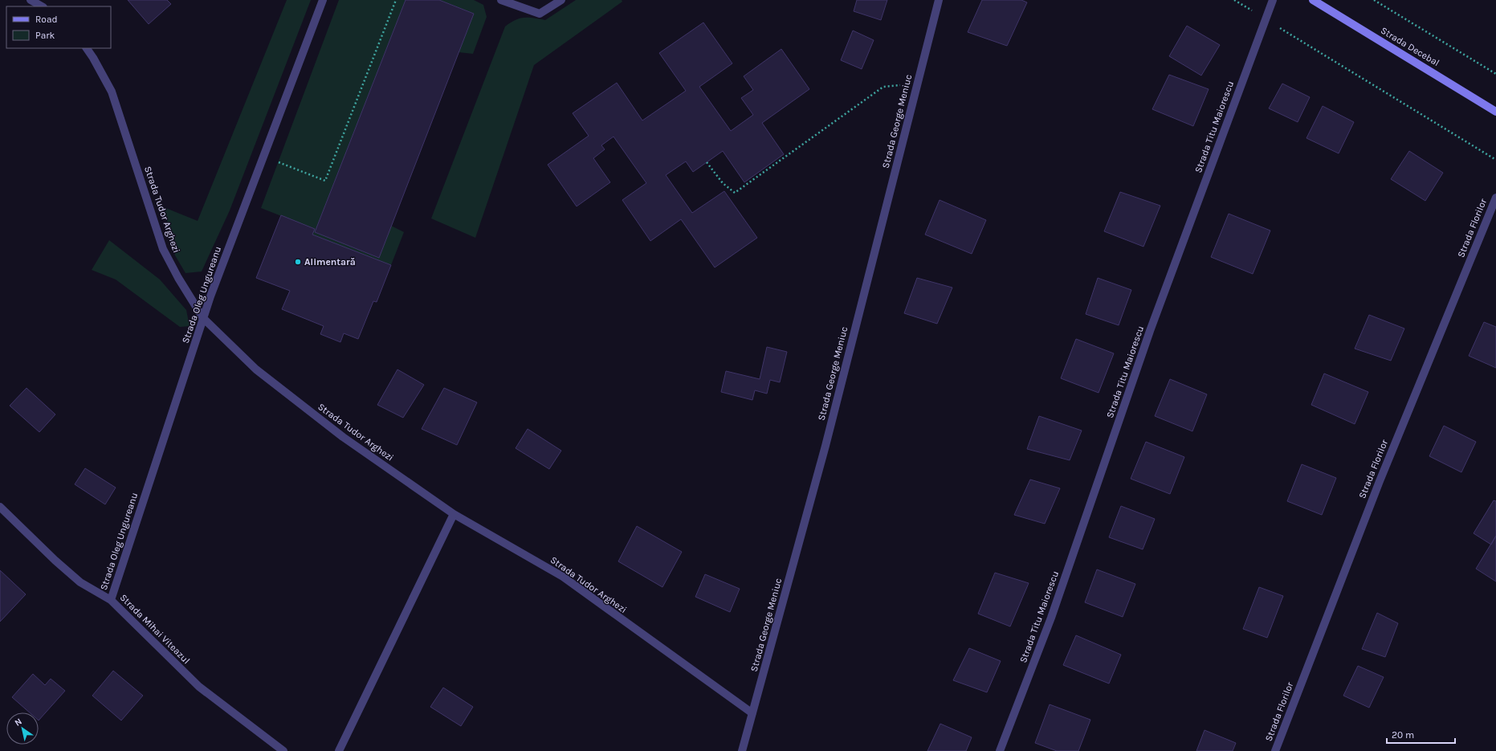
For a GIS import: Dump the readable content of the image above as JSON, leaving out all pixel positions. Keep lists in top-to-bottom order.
{
  "streets": {
    "main road": ["Strada Decebal"],
    "street": [
      "Strada George Meniuc",
      "Strada Titu Maiorescu",
      "Strada Tudor Arghezi",
      "Strada Florilor",
      "Strada Oleg Ungureanu",
      "Strada Mihai Viteazul"
    ]
  },
  "crossings": [
    ["Strada George Meniuc", "Strada Tudor Arghezi"],
    ["Strada Tudor Arghezi", "Strada Oleg Ungureanu"],
    ["Strada Oleg Ungureanu", "Strada Mihai Viteazul"]
  ],
  "places": ["Alimentară"],
  "legend": ["Road", "Park"],
  "scale_bar": "20 m",
  "north": "top left"
}
